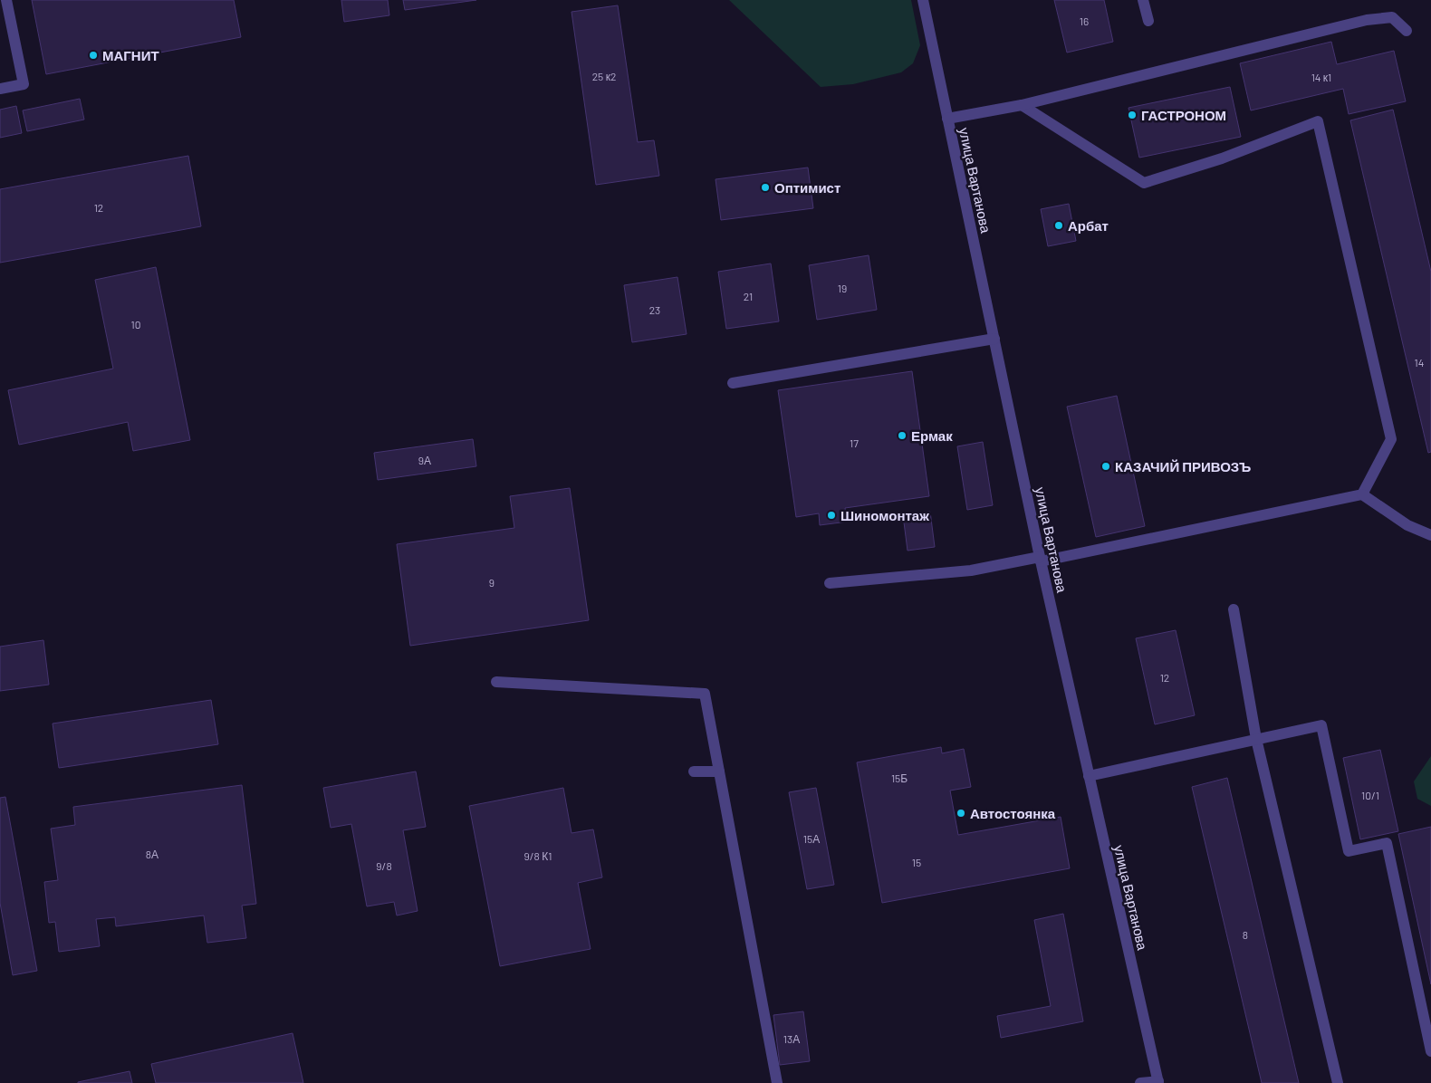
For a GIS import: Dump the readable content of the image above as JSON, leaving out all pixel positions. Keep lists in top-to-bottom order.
{
  "streets": {
    "street": ["улица Вартанова"]
  },
  "places": [
    "МАГНИТ",
    "ГАСТРОНОМ",
    "Оптимист",
    "Арбат",
    "Ермак",
    "КАЗАЧИЙ ПРИВОЗЪ",
    "Шиномонтаж",
    "Автостоянка"
  ],
  "house_numbers": [
    "16",
    "25 к2",
    "14 к1",
    "12",
    "19",
    "21",
    "23",
    "10",
    "14",
    "17",
    "9А",
    "9",
    "12",
    "15Б",
    "10/1",
    "15А",
    "8А",
    "9/8 К1",
    "15",
    "9/8",
    "8",
    "13А"
  ]
}
